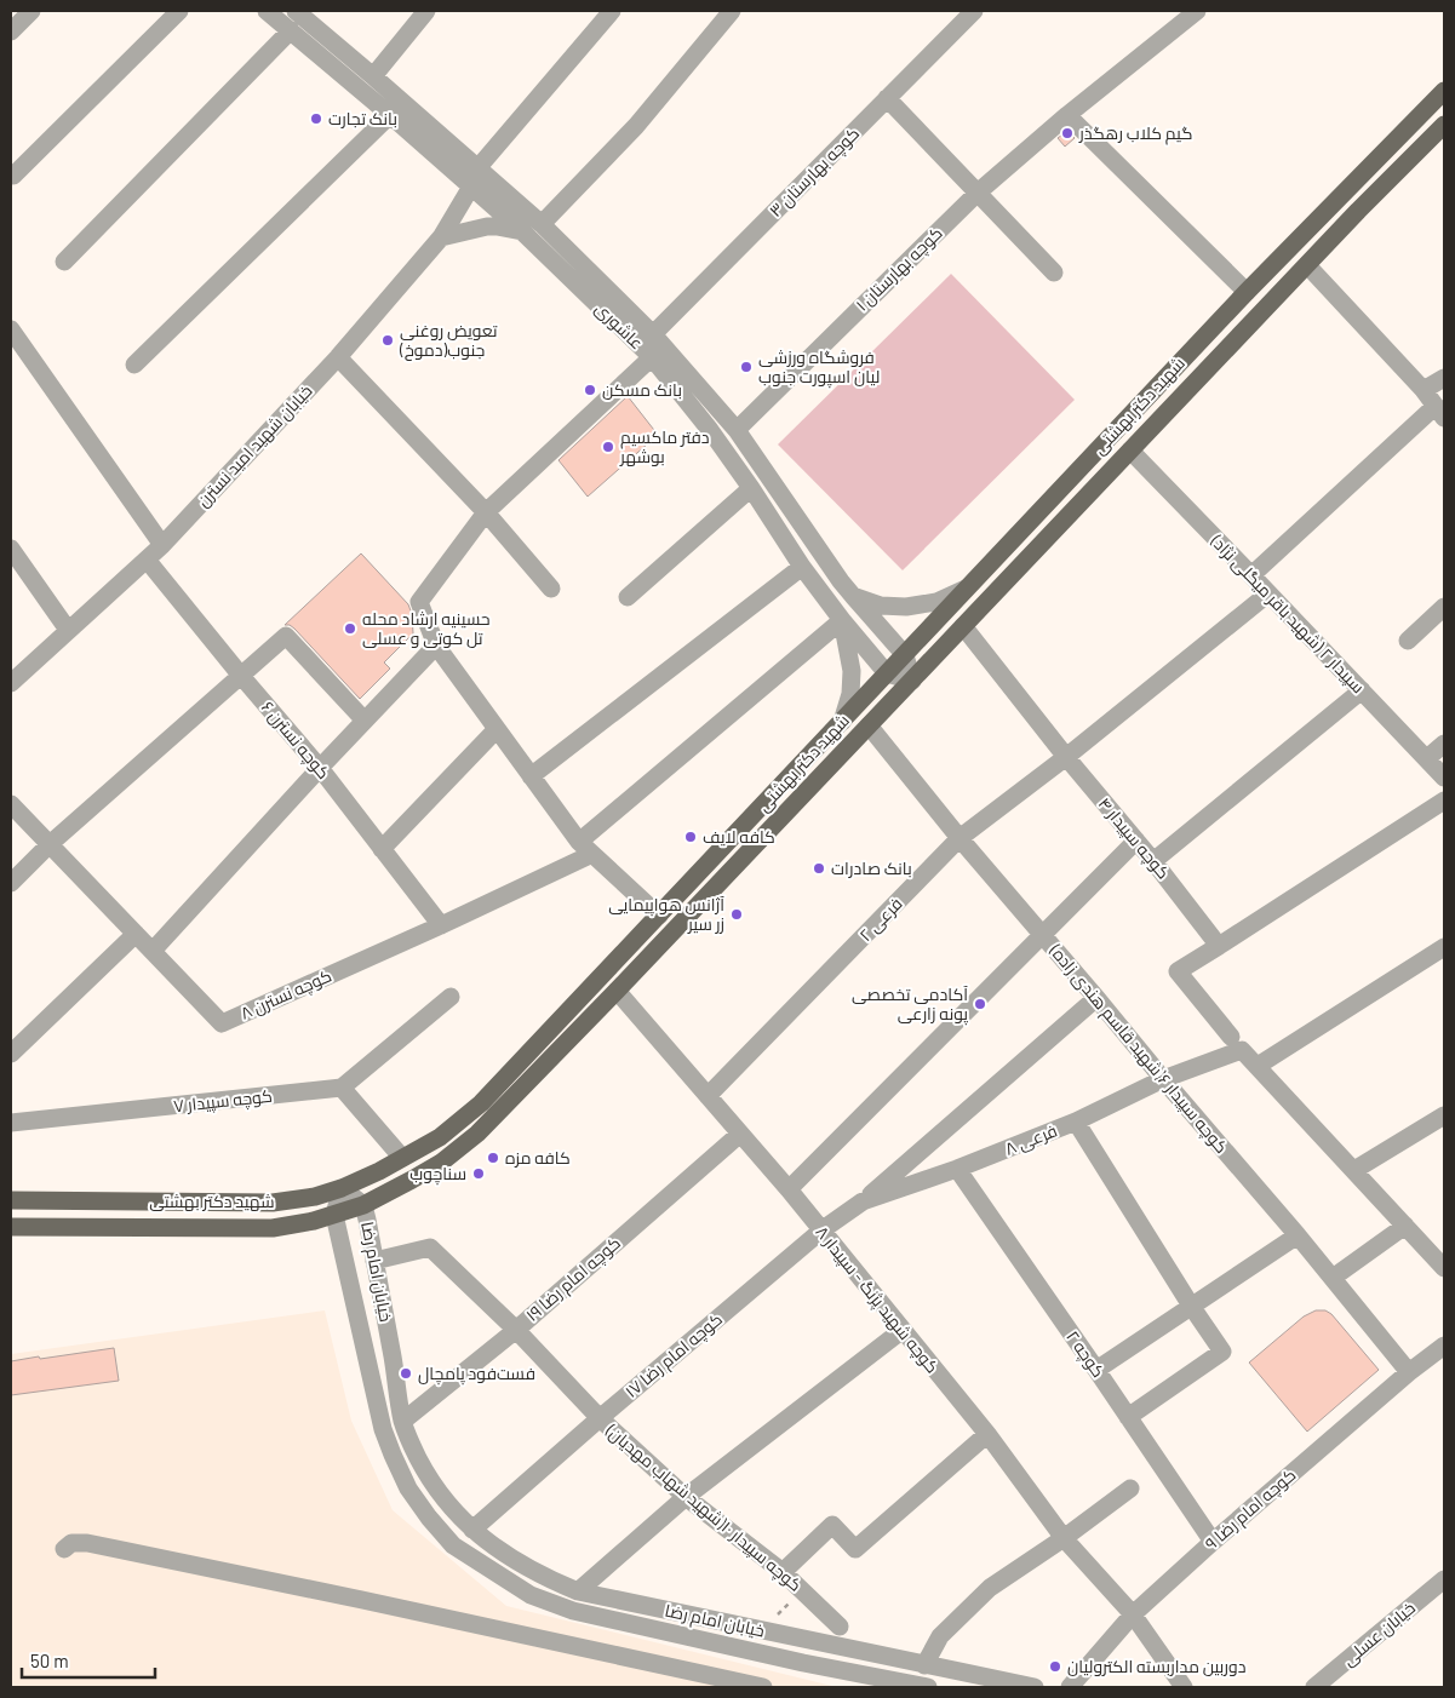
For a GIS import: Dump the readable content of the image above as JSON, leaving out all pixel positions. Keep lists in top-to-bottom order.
{
  "streets": {
    "main road": ["شهید دکتر بهشتی"],
    "street": [
      "کوچه بهارستان ۳",
      "کوچه بهارستان ۱",
      "عاشوری",
      "خیابان شهید امید نسترن",
      "سپیدار ۲ (شهید باقر میگلی نژاد)",
      "کوچه نسترن ۶",
      "کوچه سپیدار ۴",
      "فرعی ۲",
      "کوچه نسترن ۸",
      "کوچه سپیدار ۶(شهید قاسم هندی زاده)",
      "کوچه سپیدار ۷",
      "فرعی ۸",
      "خیابان امام رضا",
      "کوچه امام رضا ۱۹",
      "کوچه شهید پژنگ - سپیدار ۸",
      "کوچه ۲",
      "کوچه امام رضا ۱۷",
      "کوچه سپیدار ۱۰(شهید شهاب مهدیان)",
      "کوچه امام رضا ۹",
      "خیابان عسلی"
    ]
  },
  "crossings": [
    ["کوچه بهارستان ۳", "عاشوری"],
    ["کوچه بهارستان ۱", "عاشوری"],
    ["عاشوری", "شهید دکتر بهشتی"],
    ["عاشوری", "خیابان شهید امید نسترن"],
    ["شهید دکتر بهشتی", "سپیدار ۲ (شهید باقر میگلی نژاد)"],
    ["شهید دکتر بهشتی", "کوچه سپیدار ۴"],
    ["شهید دکتر بهشتی", "کوچه سپیدار ۶(شهید قاسم هندی زاده)"],
    ["شهید دکتر بهشتی", "خیابان امام رضا"],
    ["شهید دکتر بهشتی", "کوچه شهید پژنگ - سپیدار ۸"],
    ["خیابان شهید امید نسترن", "کوچه نسترن ۶"],
    ["سپیدار ۲ (شهید باقر میگلی نژاد)", "فرعی ۲"],
    ["کوچه نسترن ۶", "کوچه نسترن ۸"],
    ["کوچه سپیدار ۴", "فرعی ۲"],
    ["فرعی ۲", "کوچه سپیدار ۶(شهید قاسم هندی زاده)"],
    ["فرعی ۲", "کوچه شهید پژنگ - سپیدار ۸"],
    ["کوچه سپیدار ۶(شهید قاسم هندی زاده)", "فرعی ۸"],
    ["کوچه سپیدار ۶(شهید قاسم هندی زاده)", "کوچه امام رضا ۹"],
    ["فرعی ۸", "کوچه شهید پژنگ - سپیدار ۸"],
    ["فرعی ۸", "کوچه ۲"],
    ["فرعی ۸", "کوچه امام رضا ۱۷"],
    ["خیابان امام رضا", "کوچه امام رضا ۱۹"],
    ["خیابان امام رضا", "کوچه امام رضا ۱۷"],
    ["خیابان امام رضا", "کوچه سپیدار ۱۰(شهید شهاب مهدیان)"],
    ["کوچه امام رضا ۱۹", "کوچه شهید پژنگ - سپیدار ۸"],
    ["کوچه امام رضا ۱۹", "کوچه سپیدار ۱۰(شهید شهاب مهدیان)"],
    ["کوچه شهید پژنگ - سپیدار ۸", "کوچه امام رضا ۱۷"],
    ["کوچه شهید پژنگ - سپیدار ۸", "کوچه امام رضا ۹"],
    ["کوچه ۲", "کوچه امام رضا ۹"],
    ["کوچه امام رضا ۱۷", "کوچه سپیدار ۱۰(شهید شهاب مهدیان)"]
  ],
  "places": [
    "بانک تجارت",
    "گیم کلاب رهگذر",
    "تعويض روغنی جنوب(دموخ)",
    "فروشگاه ورزشی لیان اسپورت جنوب",
    "بانک مسکن",
    "دفتر ماکسیم بوشهر",
    "حسینیه ارشاد محله تل کوتی و عسلی",
    "کافه لایف",
    "بانک صادرات",
    "آژانس هواپیمایی زر سیر",
    "آکادمی تخصصی پونه زارعی",
    "کافه مزه",
    "سناچوب",
    "فست‌فود پامچال",
    "دوربین مداربسته الکترولیان"
  ],
  "scale_bar": "50 m"
}
